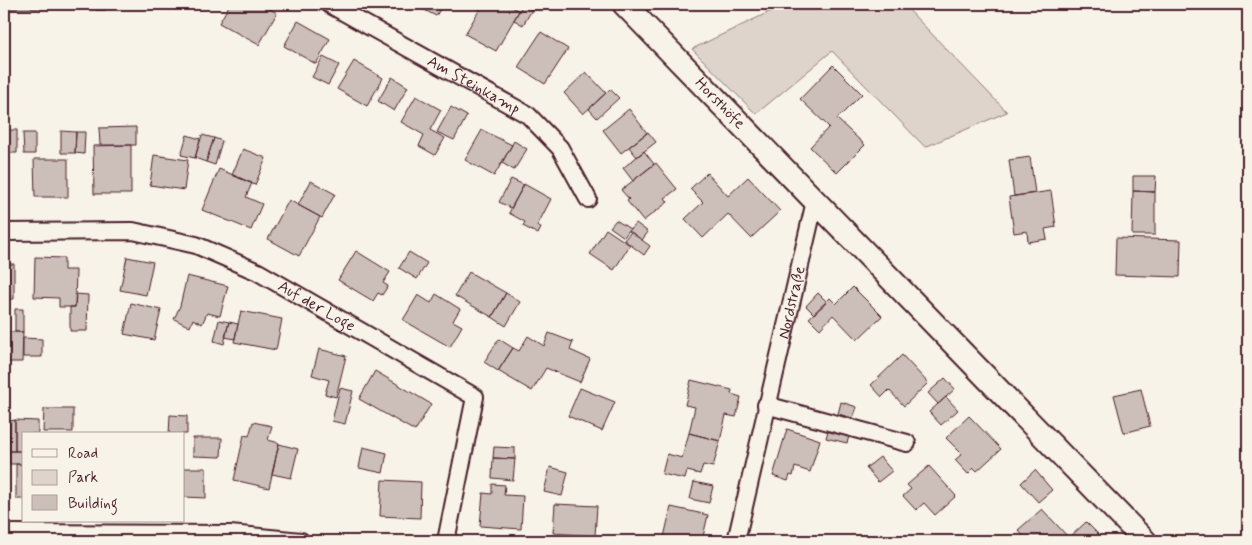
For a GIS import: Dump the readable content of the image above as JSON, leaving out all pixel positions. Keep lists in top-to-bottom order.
{
  "streets": {
    "main road": ["Horsthöfe"],
    "street": ["Am Steinkamp", "Nordstraße", "Auf der Loge"]
  },
  "crossings": [
    ["Horsthöfe", "Nordstraße"]
  ],
  "legend": ["Road", "Park", "Building"]
}
